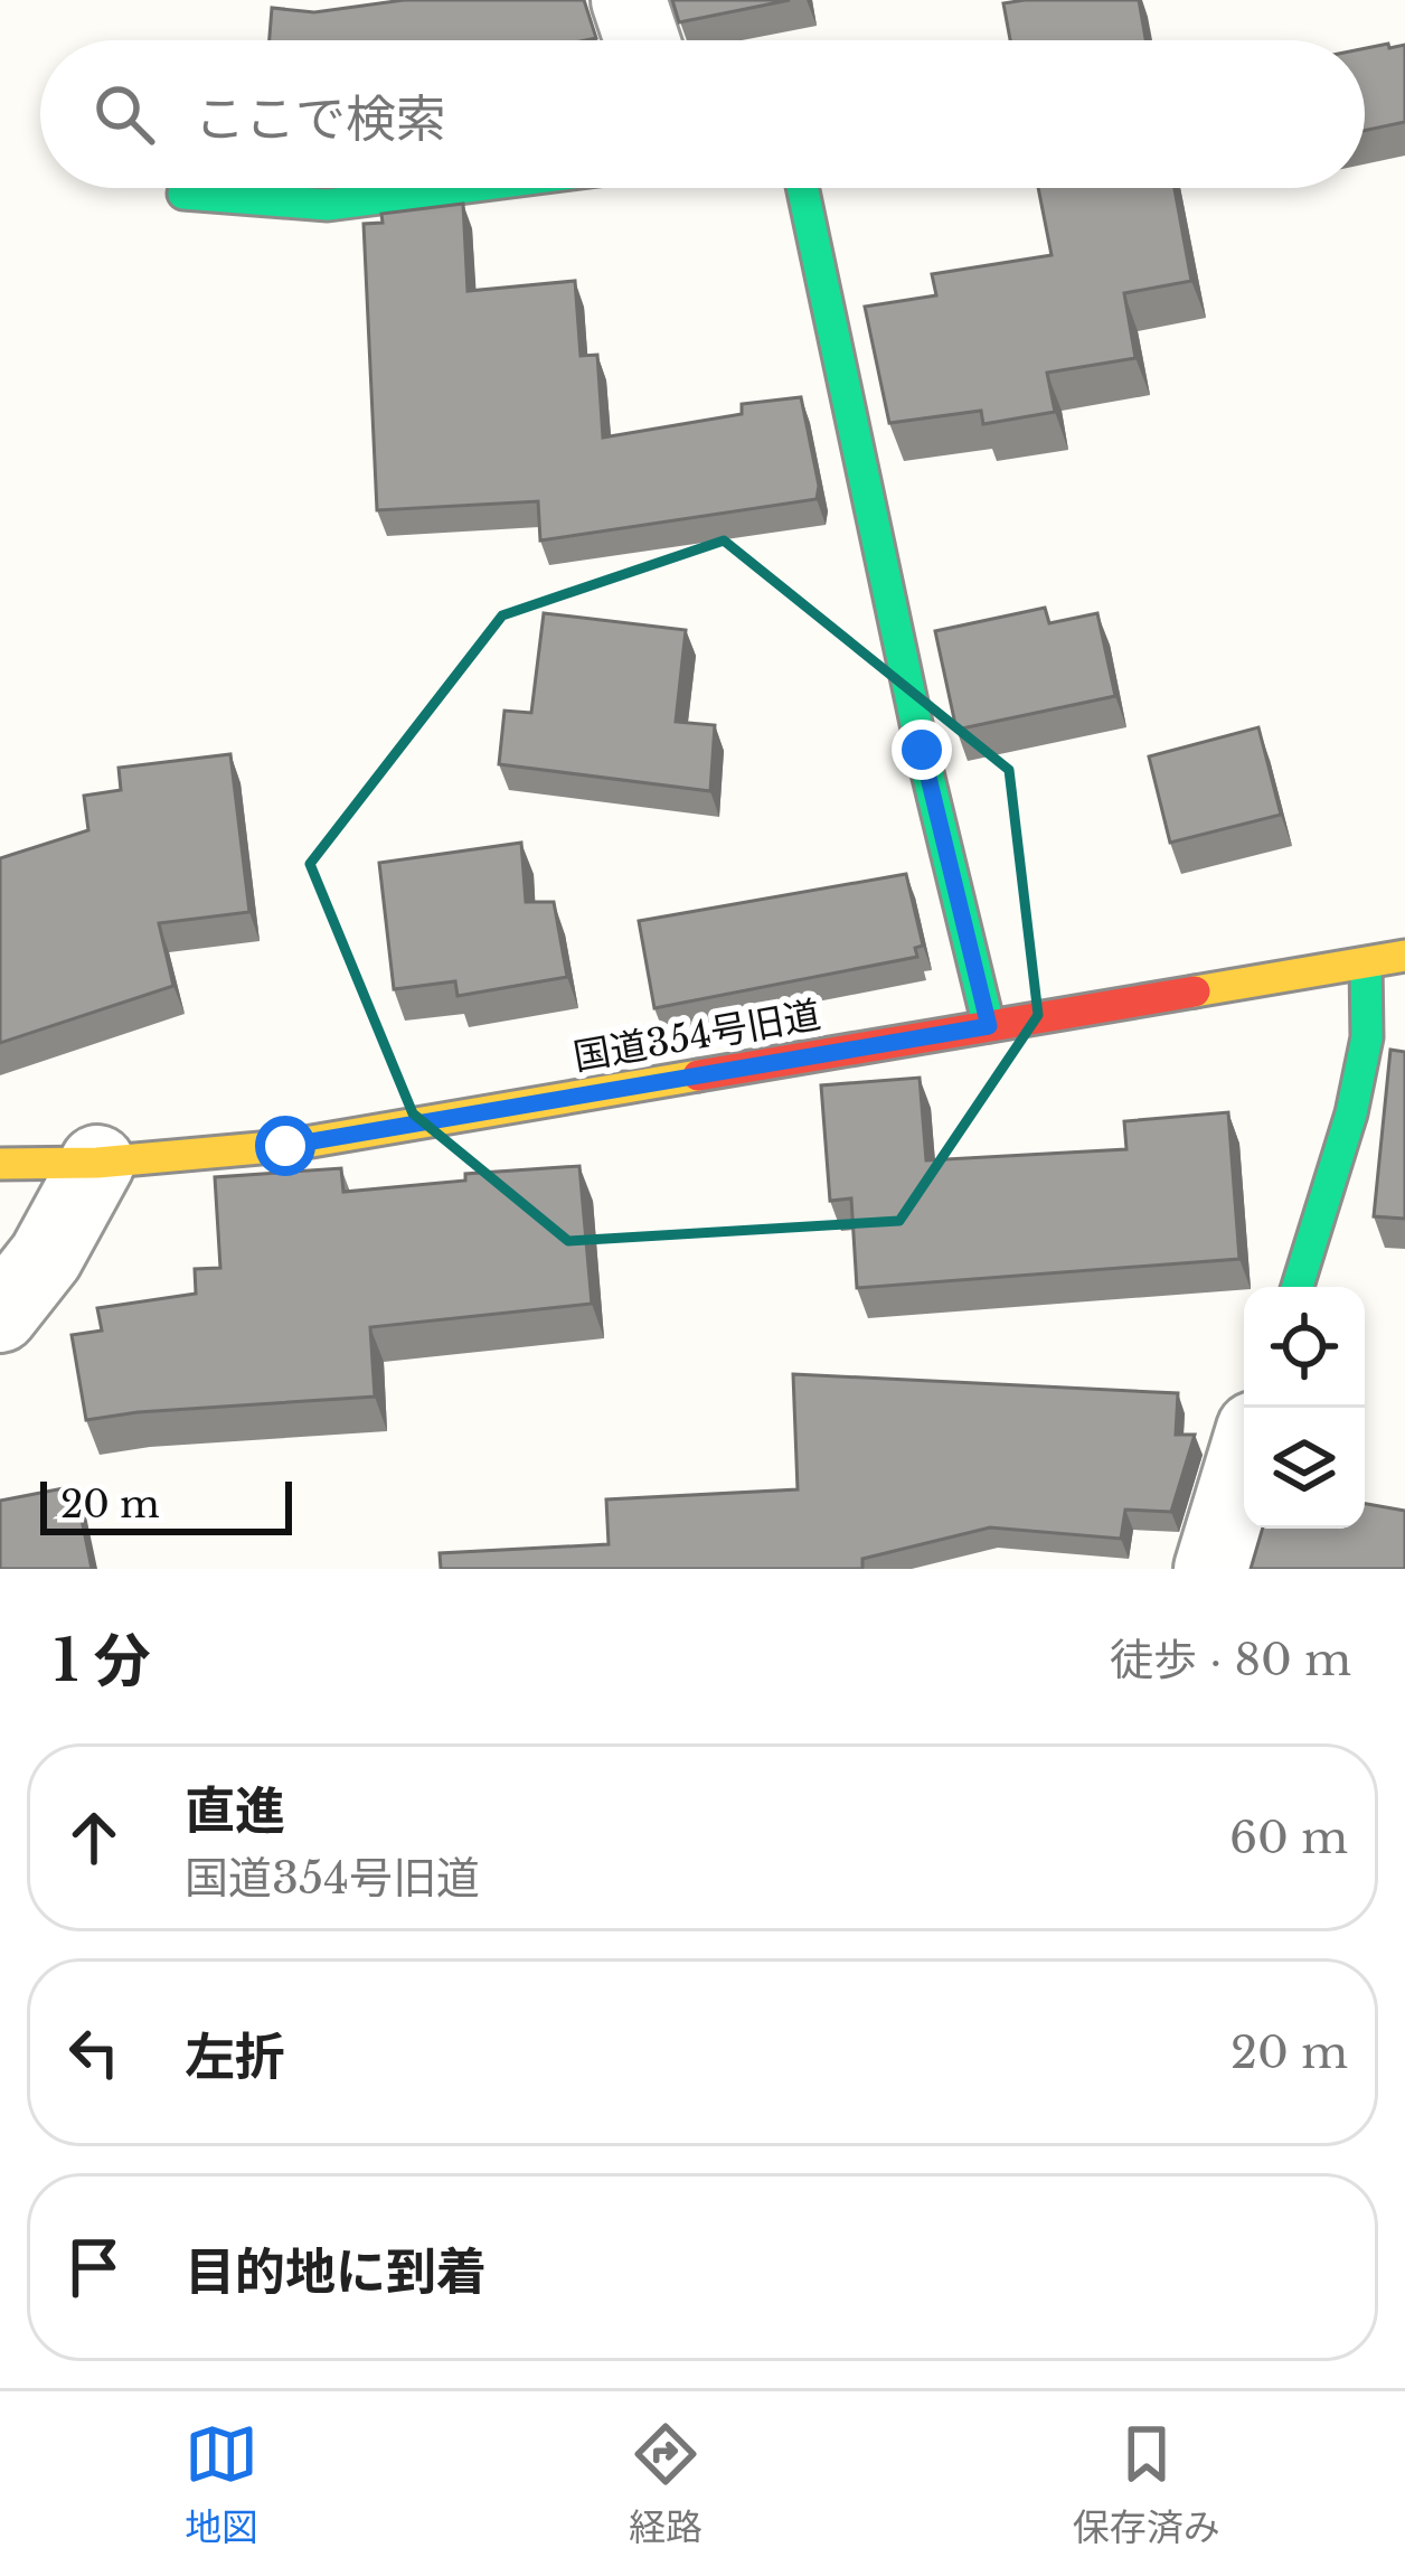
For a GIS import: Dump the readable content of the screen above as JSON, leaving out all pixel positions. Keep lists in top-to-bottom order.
{
  "streets": {
    "street": ["国道354号旧道"]
  },
  "scale_bar": "20 m",
  "page": {
    "search": "ここで検索",
    "scale": "20 m",
    "heading": ["1 分", "徒歩 · 80 m"],
    "list": [
      ["直進", "国道354号旧道", "60 m"],
      ["左折", "20 m"],
      "目的地に到着"
    ],
    "nav": ["地図", "経路", "保存済み"]
  }
}
